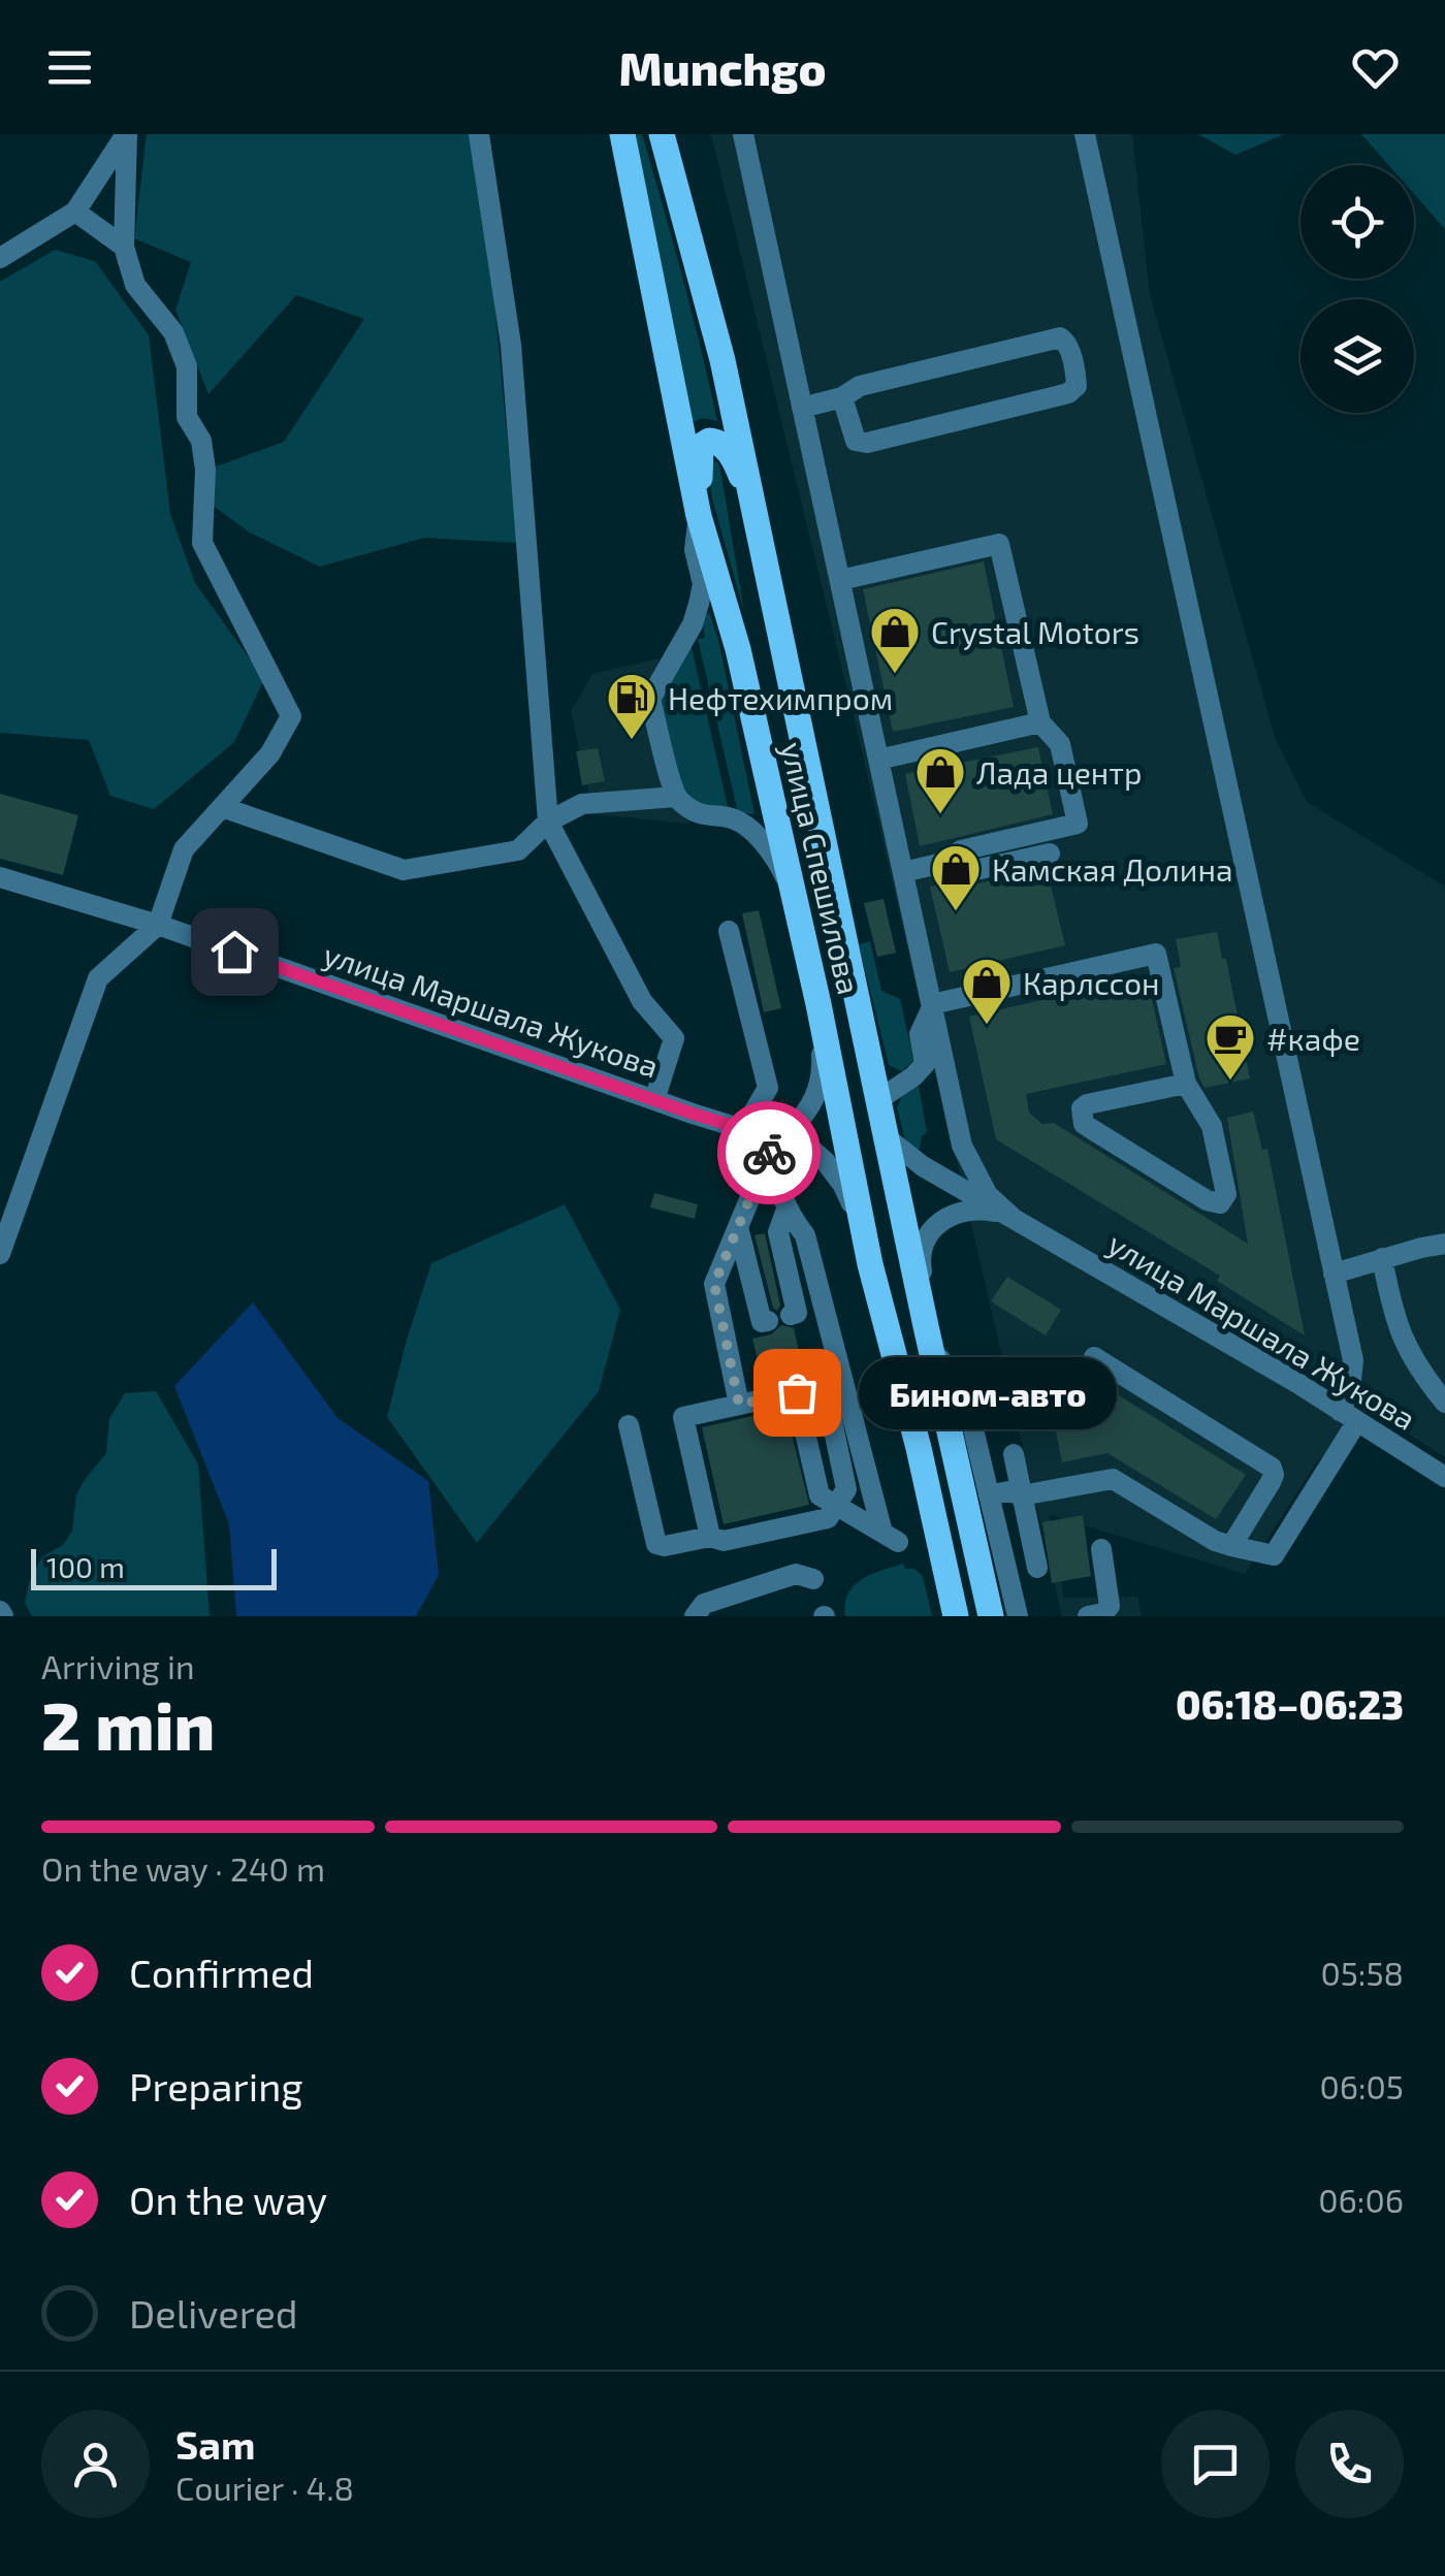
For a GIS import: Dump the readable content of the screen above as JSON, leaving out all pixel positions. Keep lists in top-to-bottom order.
{
  "streets": {
    "main road": ["улица Спешилова"],
    "street": ["улица Маршала Жукова"]
  },
  "crossings": [
    ["улица Спешилова", "улица Маршала Жукова"]
  ],
  "places": {
    "shop": [
      "Crystal Motors",
      "Лада центр",
      "Камская Долина",
      "Карлссон"
    ],
    "fuel station": ["Нефтехимпром"],
    "cafe": ["#кафе"],
    "other": ["Бином-авто"]
  },
  "scale_bar": "100 m",
  "page": {
    "header": "Munchgo",
    "bubble": "Бином-авто",
    "scale": "100 m",
    "heading": ["2 min", "Arriving in", "06:18–06:23"],
    "panel": ["Sam", "Courier · 4.8"],
    "bar": "On the way · 240 m",
    "list": [
      ["Confirmed", "05:58"],
      ["Preparing", "06:05"],
      ["On the way", "06:06"],
      "Delivered"
    ]
  }
}
